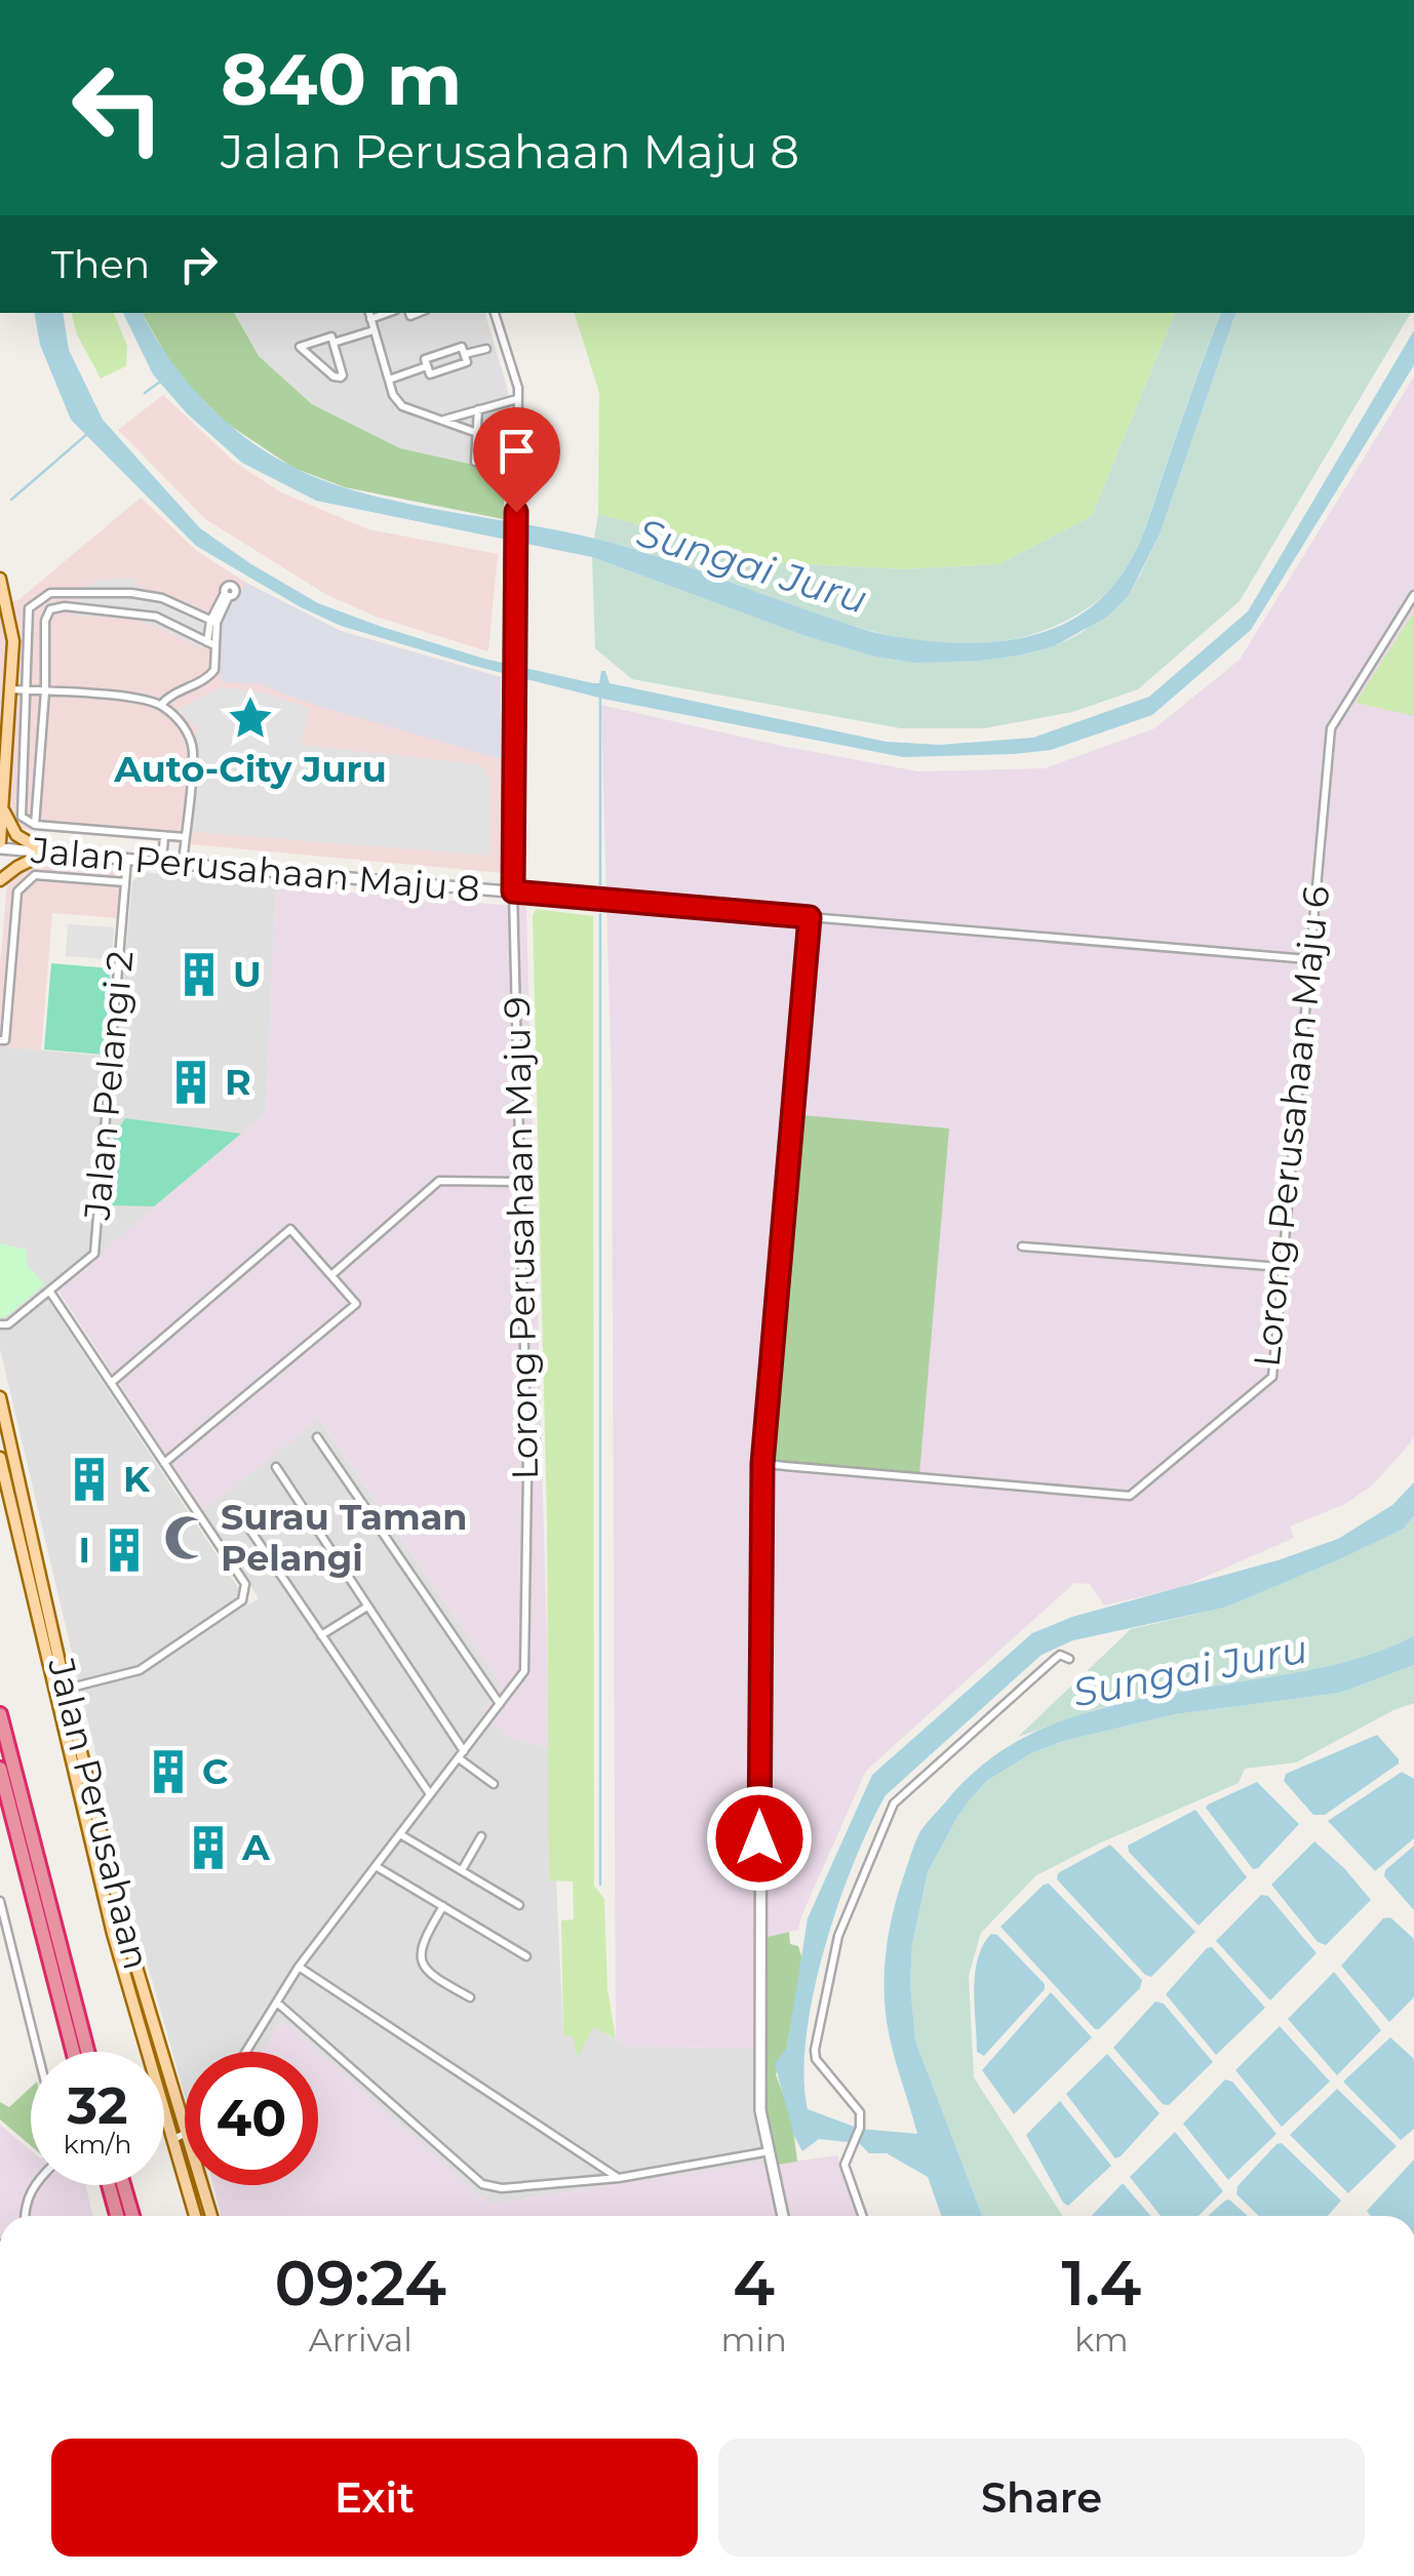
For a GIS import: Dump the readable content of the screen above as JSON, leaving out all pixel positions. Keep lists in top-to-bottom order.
{
  "streets": {
    "main road": ["Jalan Perusahaan"],
    "street": [
      "Jalan Perusahaan Maju 8",
      "Jalan Pelangi 2",
      "Lorong Perusahaan Maju 6",
      "Lorong Perusahaan Maju 9"
    ]
  },
  "crossings": [
    ["Jalan Perusahaan Maju 8", "Jalan Pelangi 2"],
    ["Jalan Perusahaan Maju 8", "Lorong Perusahaan Maju 6"],
    ["Jalan Perusahaan Maju 8", "Lorong Perusahaan Maju 9"]
  ],
  "water": ["Sungai Juru"],
  "places": {
    "place": ["Auto-City Juru"],
    "building": [
      "U",
      "R",
      "K",
      "I",
      "C",
      "A"
    ],
    "mosque": ["Surau Taman Pelangi"]
  },
  "page": {
    "turn": ["840 m", "Jalan Perusahaan Maju 8"],
    "then": "Then",
    "speed": "32 km/h",
    "limit": "40",
    "eta": [
      "09:24",
      "Arrival",
      "4",
      "min",
      "1.4",
      "km"
    ],
    "buttons": ["Exit", "Share"]
  }
}
